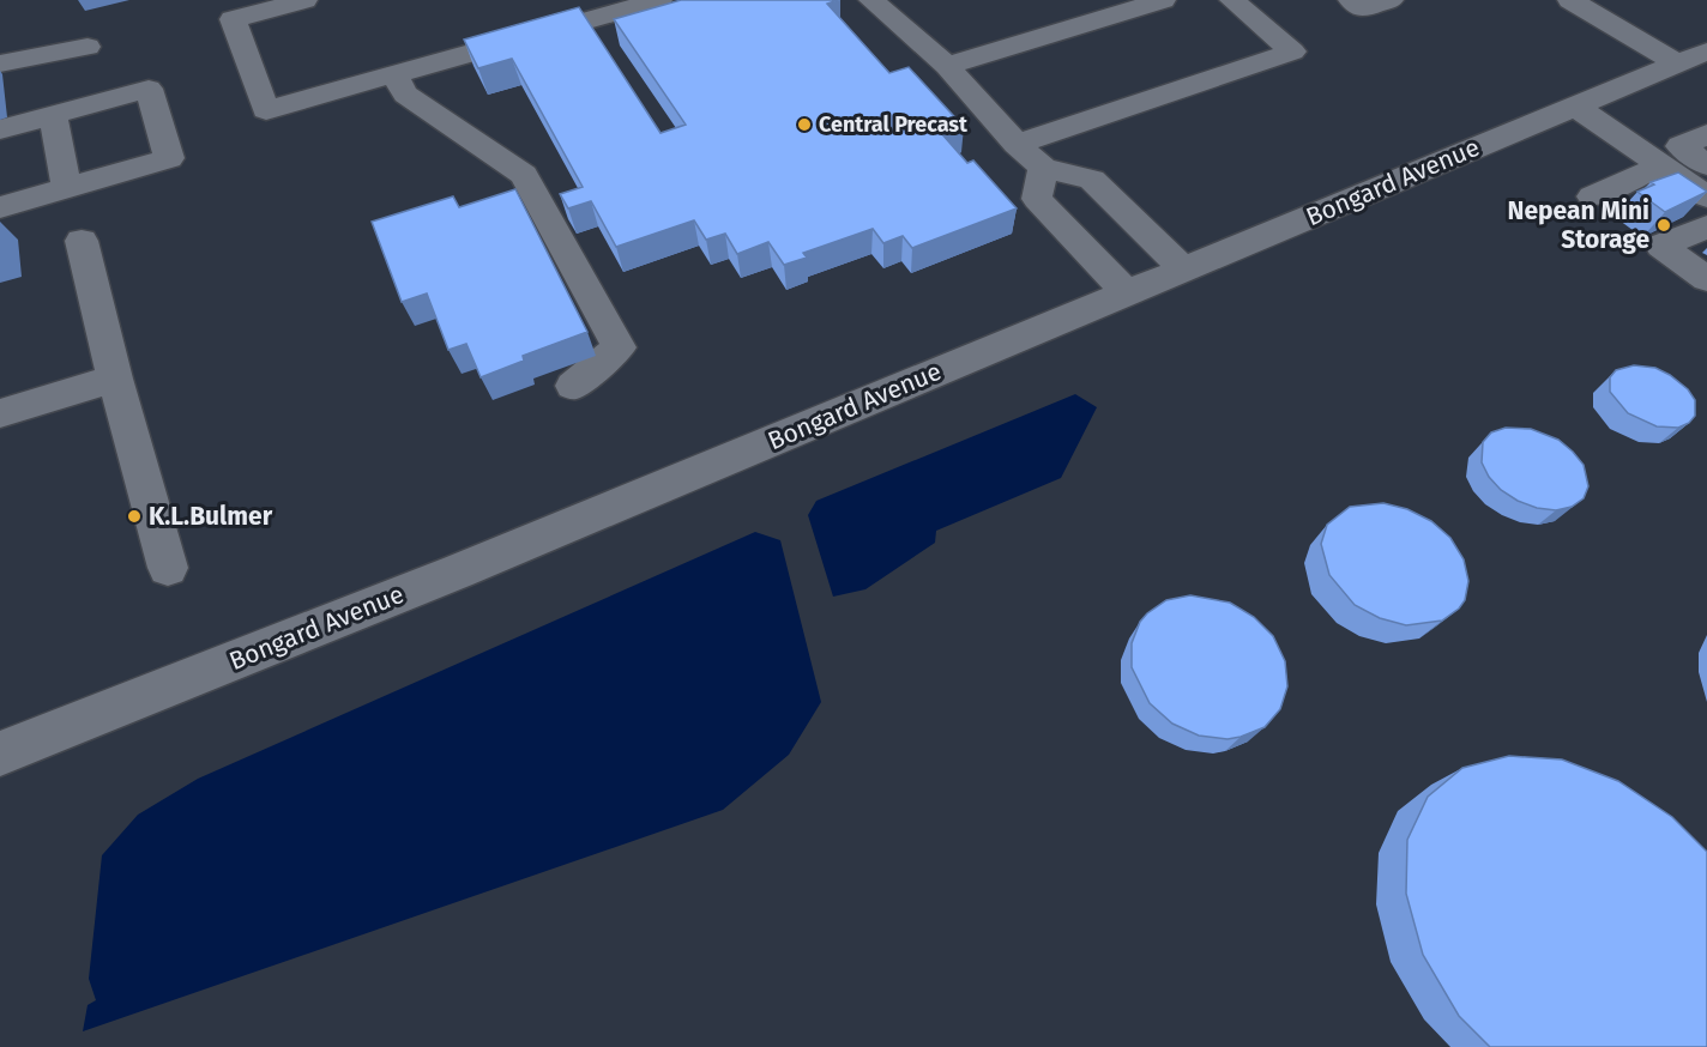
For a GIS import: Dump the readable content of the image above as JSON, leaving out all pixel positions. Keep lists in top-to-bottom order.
{
  "streets": {
    "street": ["Bongard Avenue"]
  },
  "places": ["Central Precast", "Nepean Mini Storage", "K.L.Bulmer"]
}
